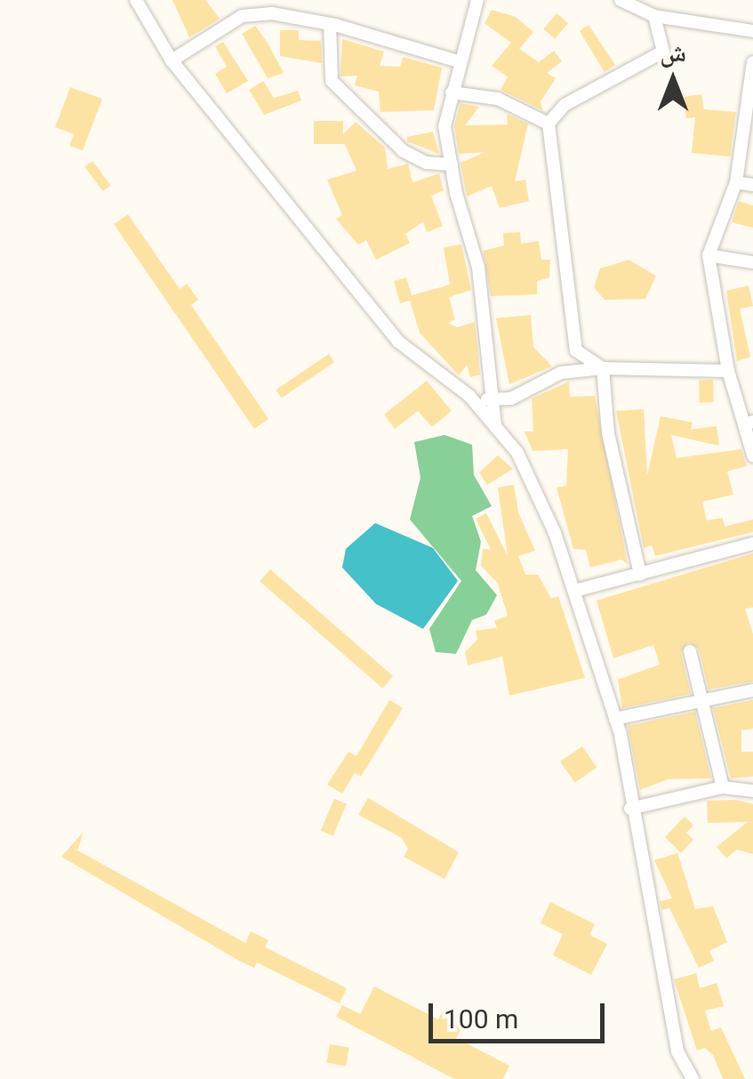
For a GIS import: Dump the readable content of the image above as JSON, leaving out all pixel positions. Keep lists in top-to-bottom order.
{
  "scale_bar": "100 m",
  "north": "top"
}
